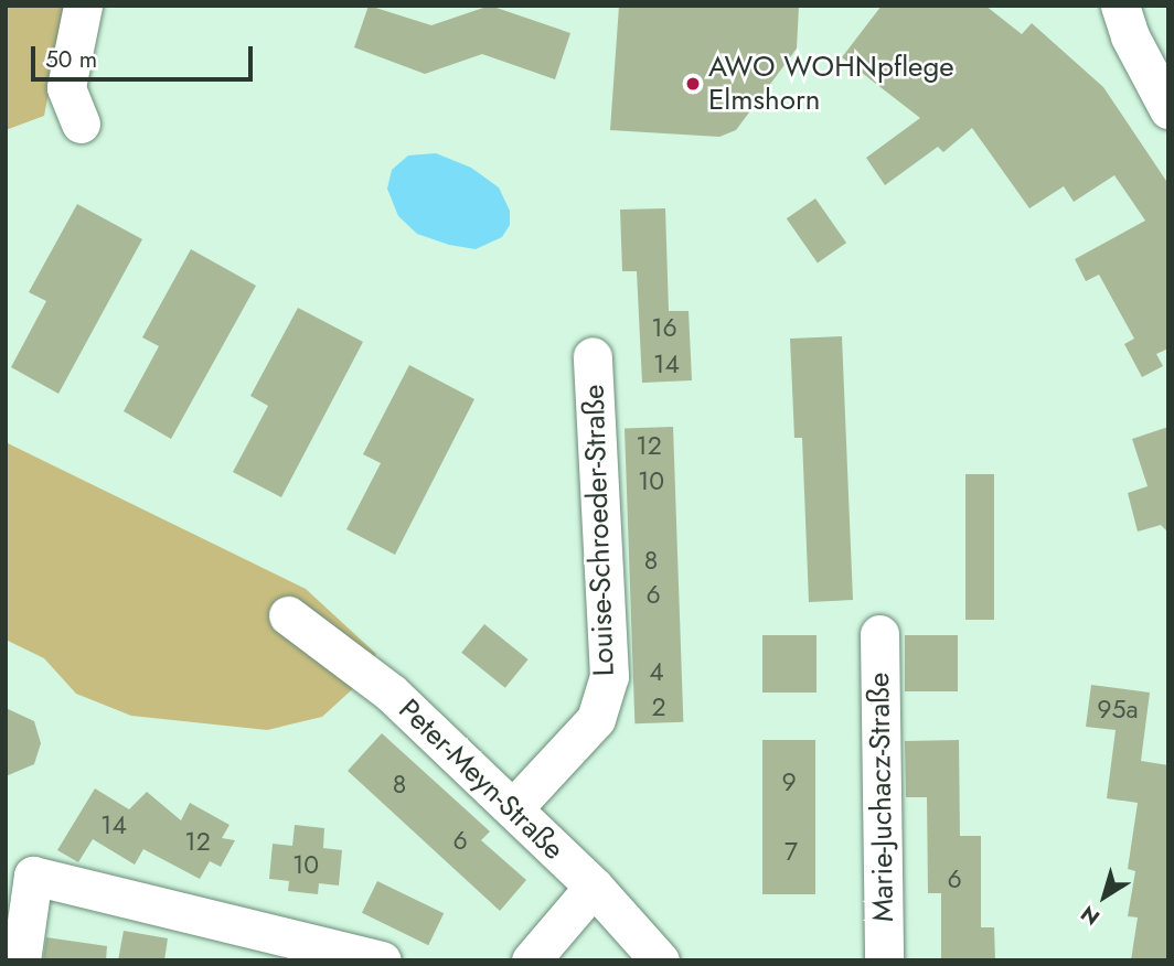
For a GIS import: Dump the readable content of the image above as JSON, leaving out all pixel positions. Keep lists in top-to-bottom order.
{
  "streets": {
    "street": ["Louise-Schroeder-Straße", "Peter-Meyn-Straße", "Marie-Juchacz-Straße"]
  },
  "crossings": [
    ["Louise-Schroeder-Straße", "Peter-Meyn-Straße"]
  ],
  "places": ["AWO WOHNpflege Elmshorn"],
  "house_numbers": [
    "16",
    "14",
    "12",
    "10",
    "8",
    "6",
    "4",
    "2",
    "95a",
    "9",
    "8",
    "14",
    "6",
    "12",
    "7",
    "10",
    "6"
  ],
  "scale_bar": "50 m",
  "north": "bottom left"
}
